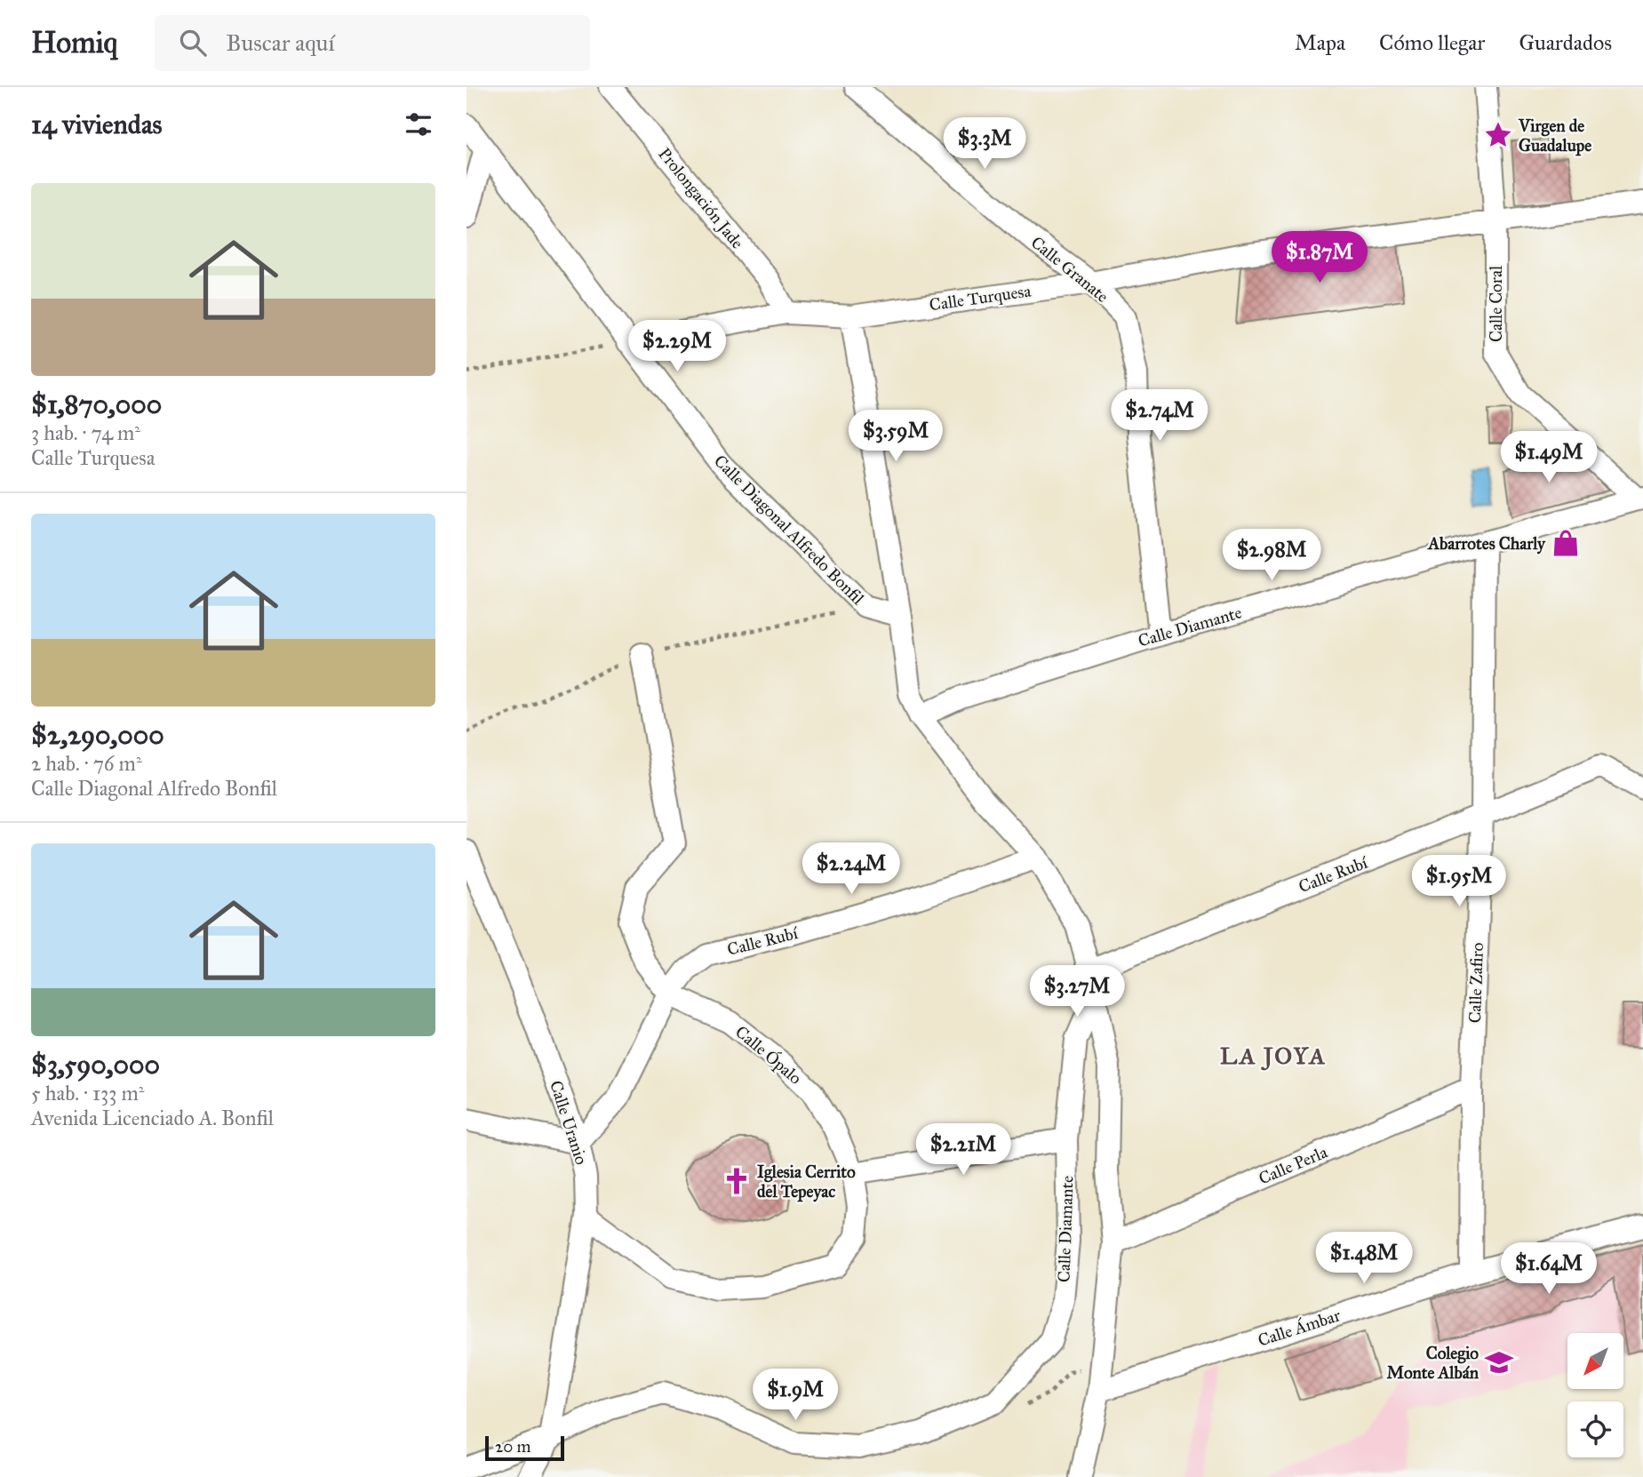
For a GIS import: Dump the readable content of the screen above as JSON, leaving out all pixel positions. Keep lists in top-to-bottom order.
{
  "streets": {
    "street": [
      "Prolongación Jade",
      "Calle Granate",
      "Calle Turquesa",
      "Calle Coral",
      "Calle Diagonal Alfredo Bonfil",
      "Calle Diamante",
      "Calle Rubí",
      "Calle Zafiro",
      "Calle Ópalo",
      "Calle Uranio",
      "Calle Perla",
      "Calle Ámbar"
    ]
  },
  "crossings": [
    ["Prolongación Jade", "Calle Turquesa"],
    ["Calle Granate", "Calle Turquesa"],
    ["Calle Granate", "Calle Diamante"],
    ["Calle Turquesa", "Calle Coral"],
    ["Calle Turquesa", "Calle Diagonal Alfredo Bonfil"],
    ["Calle Coral", "Calle Diamante"],
    ["Calle Diamante", "Calle Zafiro"],
    ["Calle Diamante", "Calle Uranio"],
    ["Calle Rubí", "Calle Zafiro"],
    ["Calle Rubí", "Calle Ópalo"],
    ["Calle Rubí", "Calle Uranio"],
    ["Calle Zafiro", "Calle Perla"],
    ["Calle Zafiro", "Calle Ámbar"],
    ["Calle Ópalo", "Calle Uranio"]
  ],
  "districts": ["LA JOYA"],
  "places": {
    "place": ["Virgen de Guadalupe"],
    "shop": ["Abarrotes Charly"],
    "church": ["Iglesia Cerrito del Tepeyac"],
    "school or university": ["Colegio Monte Albán"]
  },
  "scale_bar": "20 m",
  "north": "bottom left",
  "page": {
    "header": "Homiq",
    "search": "Buscar aquí",
    "nav": ["Mapa", "Cómo llegar", "Guardados"],
    "heading": "14 viviendas",
    "price": [
      "$3.3M",
      "$1.87M",
      "$2.29M",
      "$2.74M",
      "$3.59M",
      "$1.49M",
      "$2.98M",
      "$2.24M",
      "$1.95M",
      "$3.27M",
      "$2.21M",
      "$1.48M",
      "$1.64M",
      "$1.9M"
    ],
    "list": [
      {
        "name": "$1,870,000",
        "note": "3 hab. · 74 m² · Calle Turquesa"
      },
      {
        "name": "$2,290,000",
        "note": "2 hab. · 76 m² · Calle Diagonal Alfredo Bonfil"
      },
      {
        "name": "$3,590,000",
        "note": "5 hab. · 133 m² · Avenida Licenciado A. Bonfil"
      }
    ],
    "scale": "20 m"
  }
}
